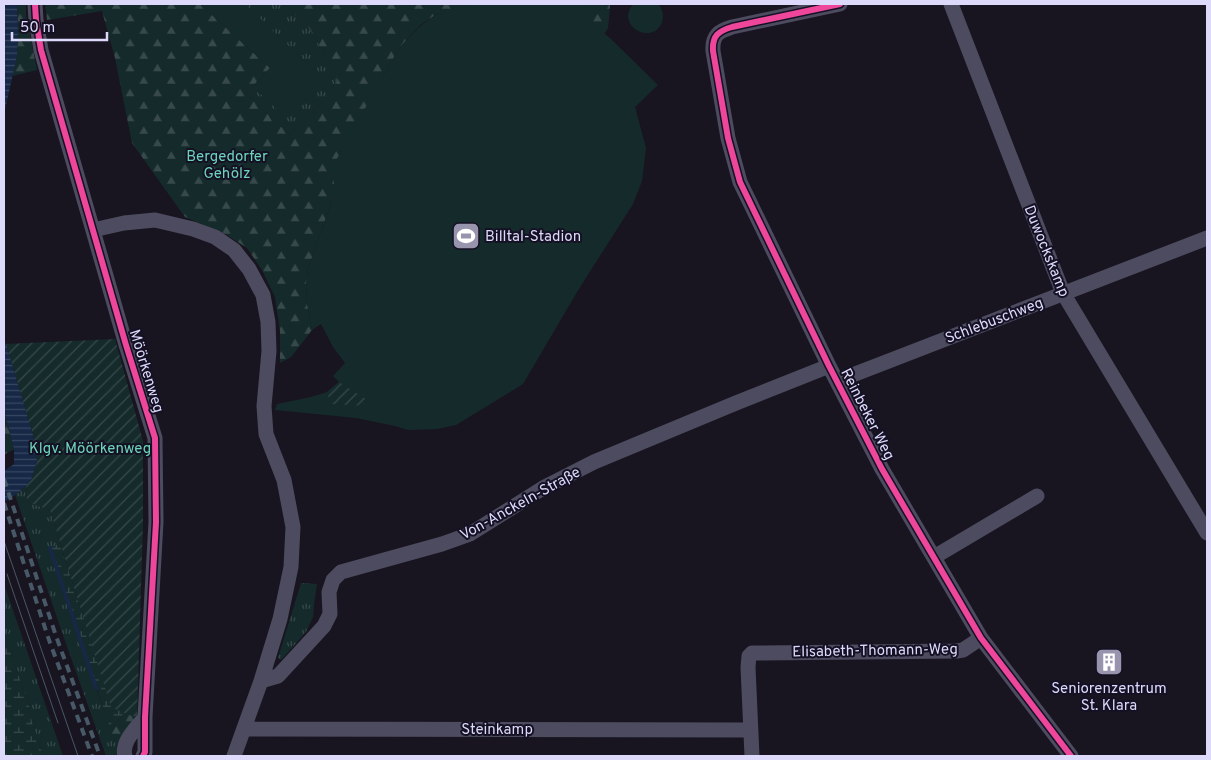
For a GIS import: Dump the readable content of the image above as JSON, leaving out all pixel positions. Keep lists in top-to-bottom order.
{
  "streets": {
    "street": [
      "Duwockskamp",
      "Schlebuschweg",
      "Möörkenweg",
      "Reinbeker Weg",
      "Von-Anckeln-Straße",
      "Elisabeth-Thomann-Weg",
      "Steinkamp"
    ]
  },
  "crossings": [
    ["Duwockskamp", "Schlebuschweg"],
    ["Schlebuschweg", "Reinbeker Weg"],
    ["Reinbeker Weg", "Von-Anckeln-Straße"],
    ["Reinbeker Weg", "Elisabeth-Thomann-Weg"],
    ["Elisabeth-Thomann-Weg", "Steinkamp"]
  ],
  "parks": ["Bergedorfer Gehölz", "Klgv. Möörkenweg"],
  "places": {
    "sports": ["Billtal-Stadion"],
    "building": ["Seniorenzentrum St. Klara"]
  },
  "scale_bar": "50 m"
}
